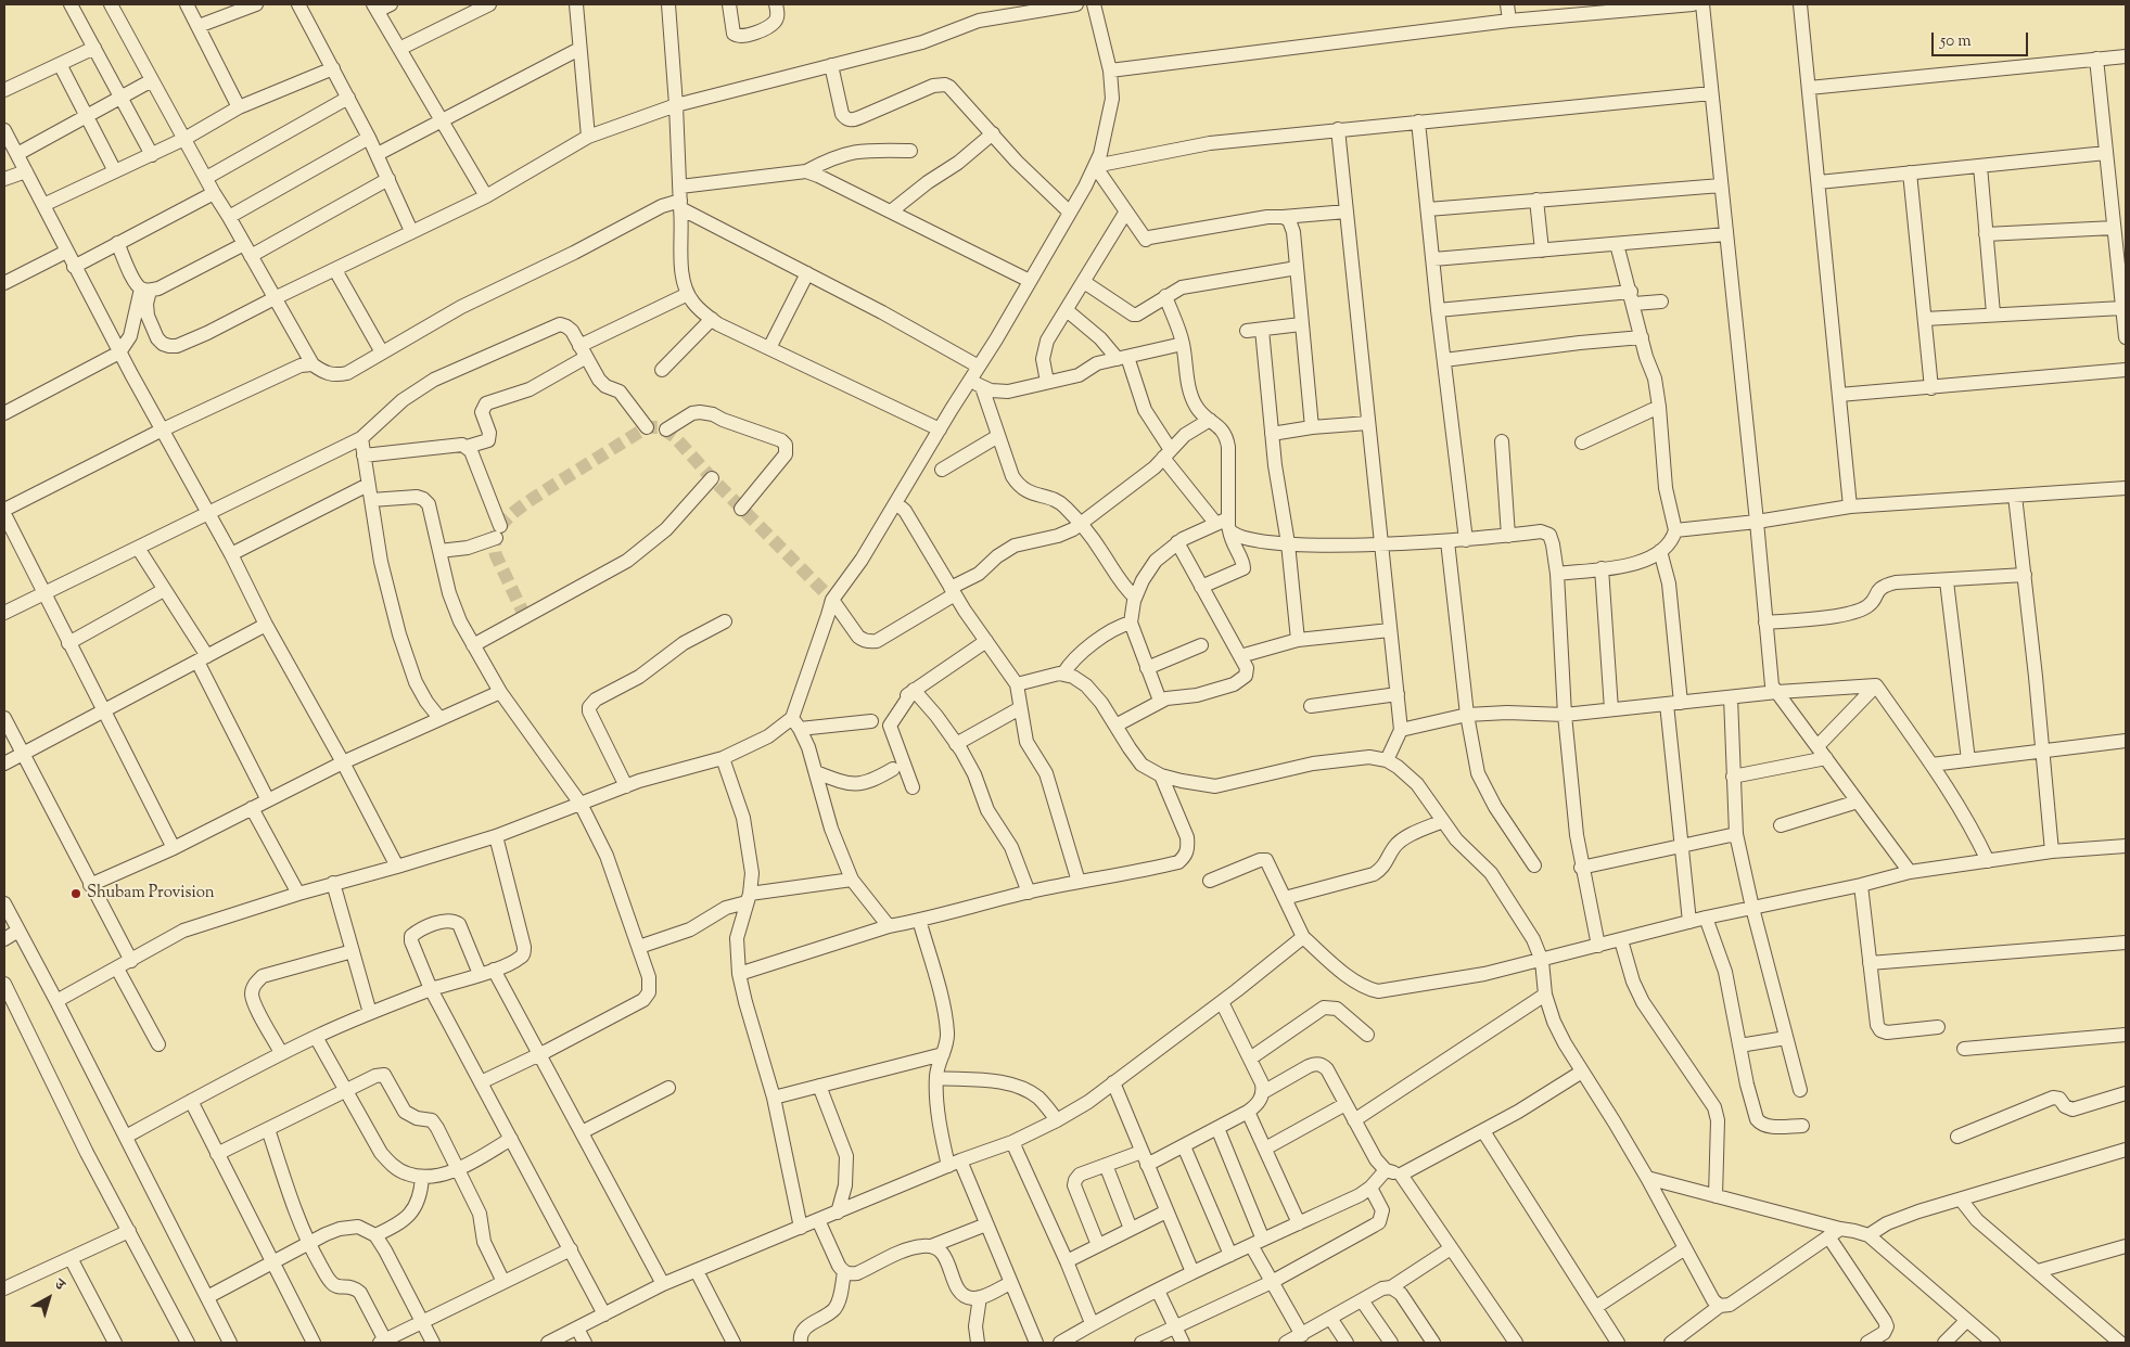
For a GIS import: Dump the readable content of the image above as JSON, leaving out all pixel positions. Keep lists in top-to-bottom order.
{
  "places": ["Shubam Provision"],
  "scale_bar": "50 m",
  "north": "top right"
}
